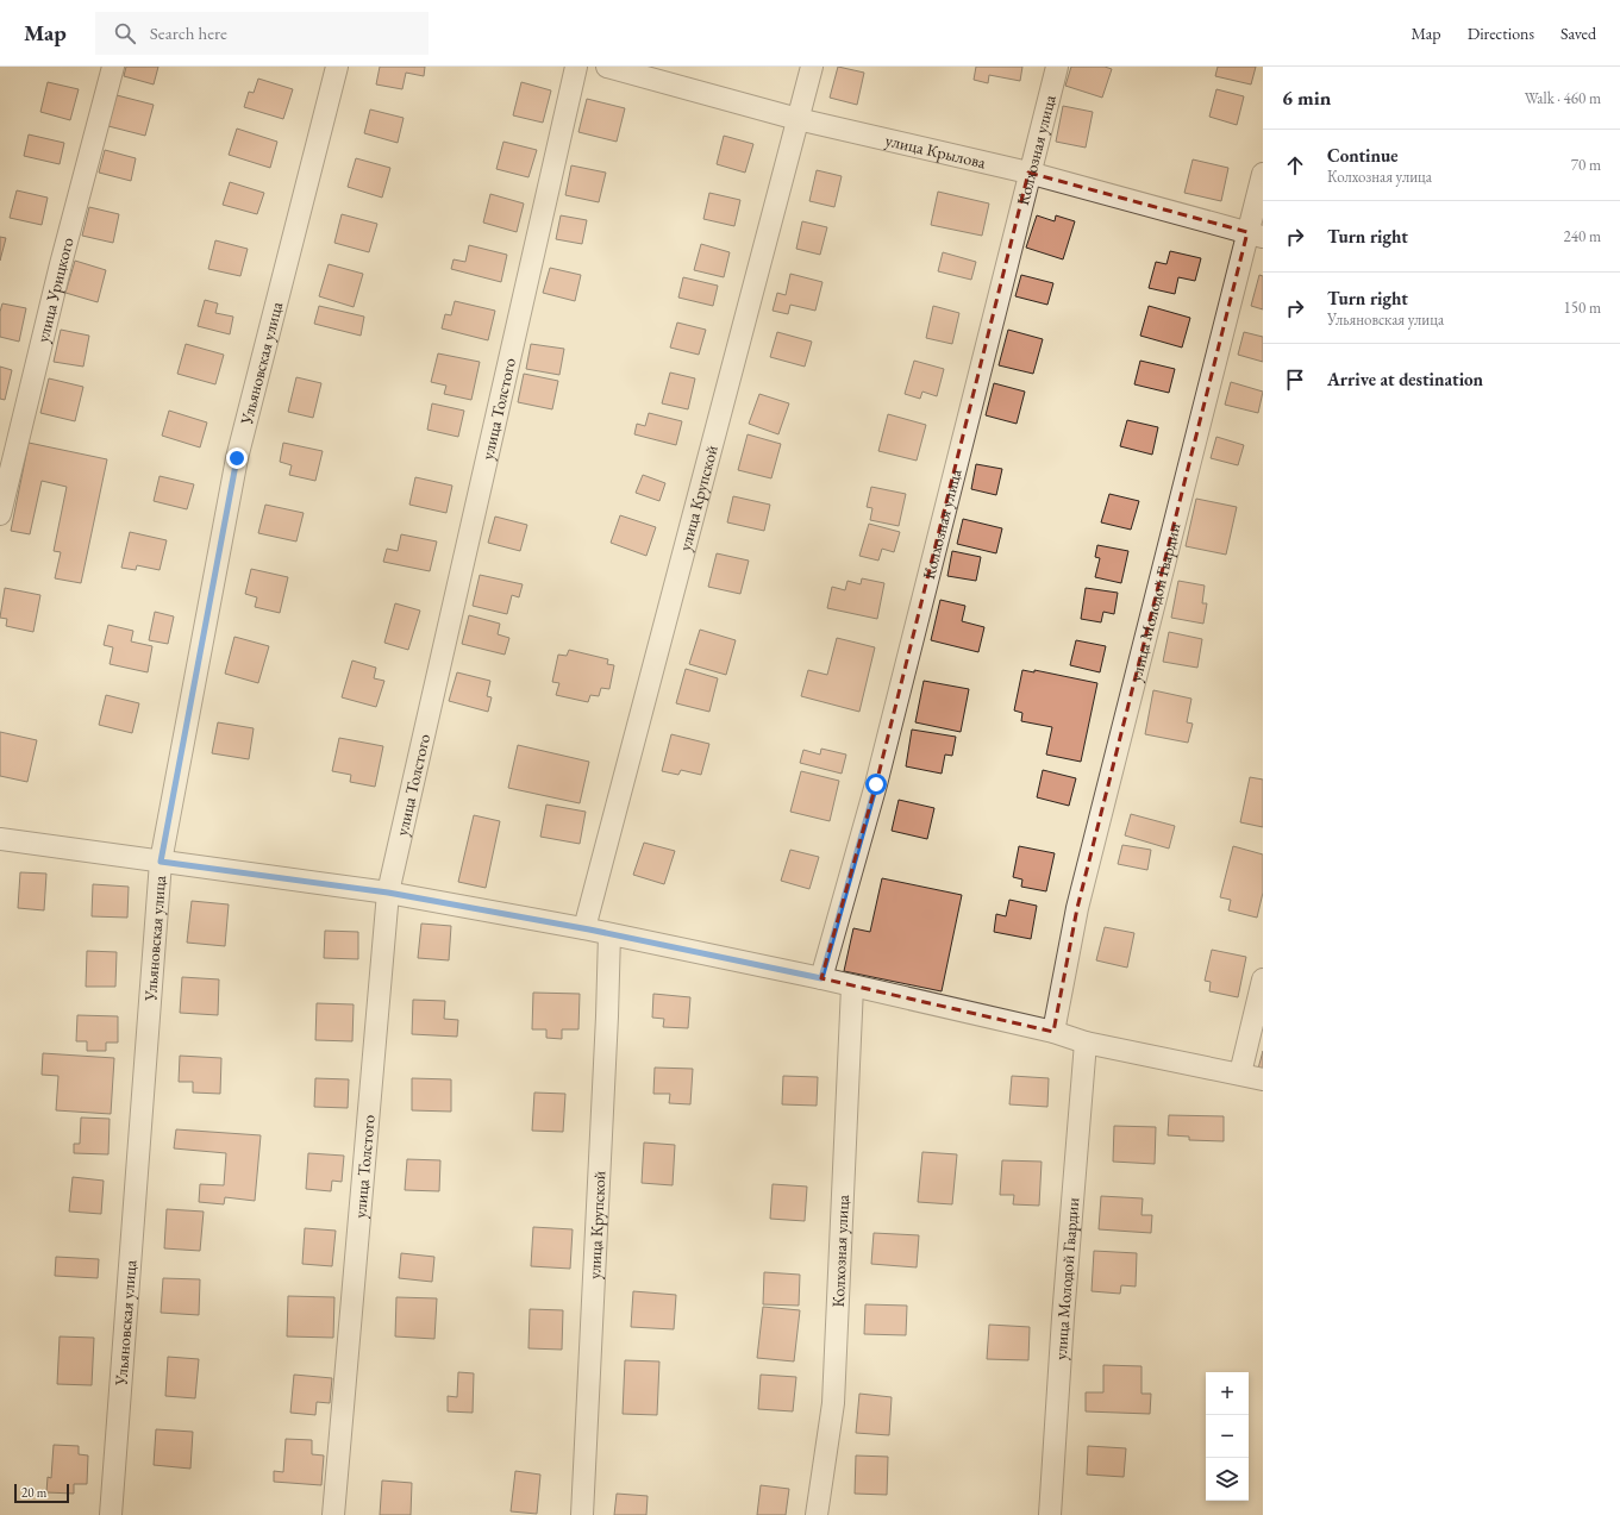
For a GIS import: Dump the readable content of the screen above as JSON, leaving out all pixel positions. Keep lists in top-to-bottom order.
{
  "streets": {
    "street": [
      "Колхозная улица",
      "улица Крылова",
      "улица Урицкого",
      "Ульяновская улица",
      "улица Толстого",
      "улица Крупской",
      "улица Молодой Гвардии"
    ]
  },
  "crossings": [
    ["Колхозная улица", "улица Крылова"],
    ["улица Крылова", "улица Крупской"],
    ["улица Крылова", "улица Молодой Гвардии"]
  ],
  "scale_bar": "20 m",
  "page": {
    "header": "Map",
    "search": "Search here",
    "nav": ["Map", "Directions", "Saved"],
    "heading": ["6 min", "Walk · 460 m"],
    "list": [
      ["Continue", "Колхозная улица", "70 m"],
      ["Turn right", "240 m"],
      ["Turn right", "Ульяновская улица", "150 m"],
      "Arrive at destination"
    ],
    "map_buttons": ["+", "−"],
    "scale": "20 m"
  }
}
